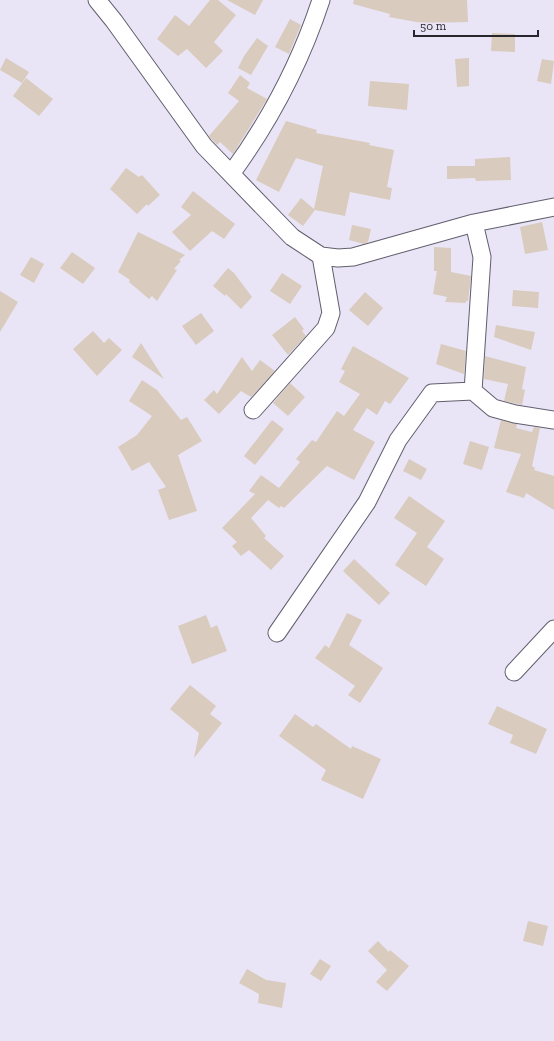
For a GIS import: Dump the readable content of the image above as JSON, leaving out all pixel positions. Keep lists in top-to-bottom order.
{
  "scale_bar": "50 m"
}
